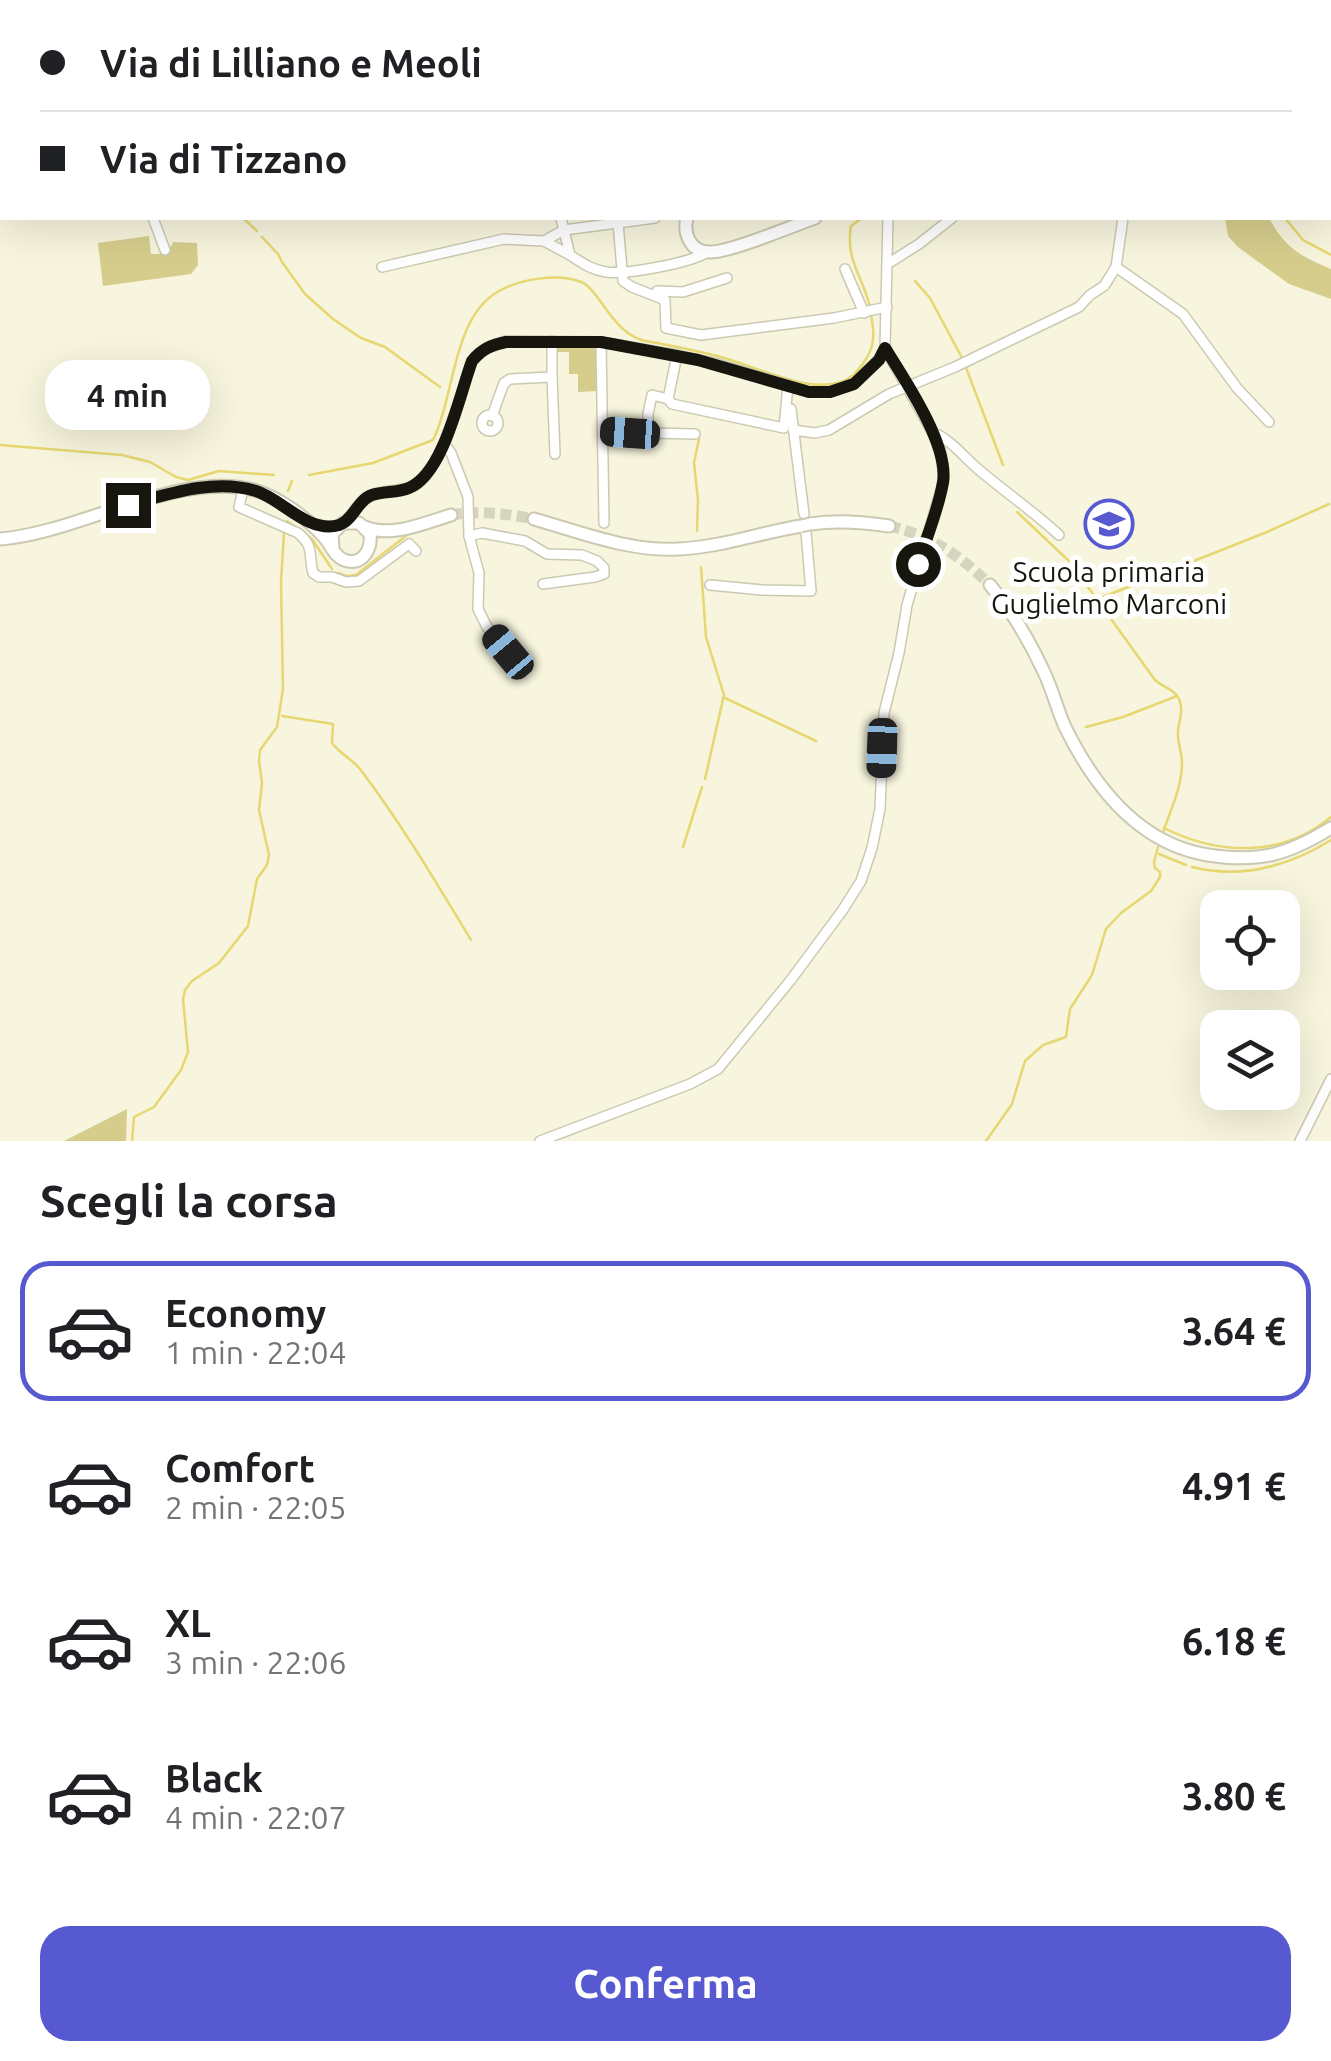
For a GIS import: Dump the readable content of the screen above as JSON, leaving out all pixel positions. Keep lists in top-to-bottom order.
{
  "places": {
    "school or university": ["Scuola primaria Guglielmo Marconi"]
  },
  "page": {
    "banner": ["Via di Lilliano e Meoli", "Via di Tizzano"],
    "bubble": "4 min",
    "heading": "Scegli la corsa",
    "list": [
      {
        "name": "Economy",
        "note": "1 min · 22:04",
        "value": "3.64 €"
      },
      {
        "name": "Comfort",
        "note": "2 min · 22:05",
        "value": "4.91 €"
      },
      {
        "name": "XL",
        "note": "3 min · 22:06",
        "value": "6.18 €"
      },
      {
        "name": "Black",
        "note": "4 min · 22:07",
        "value": "3.80 €"
      }
    ],
    "buttons": "Conferma"
  }
}
